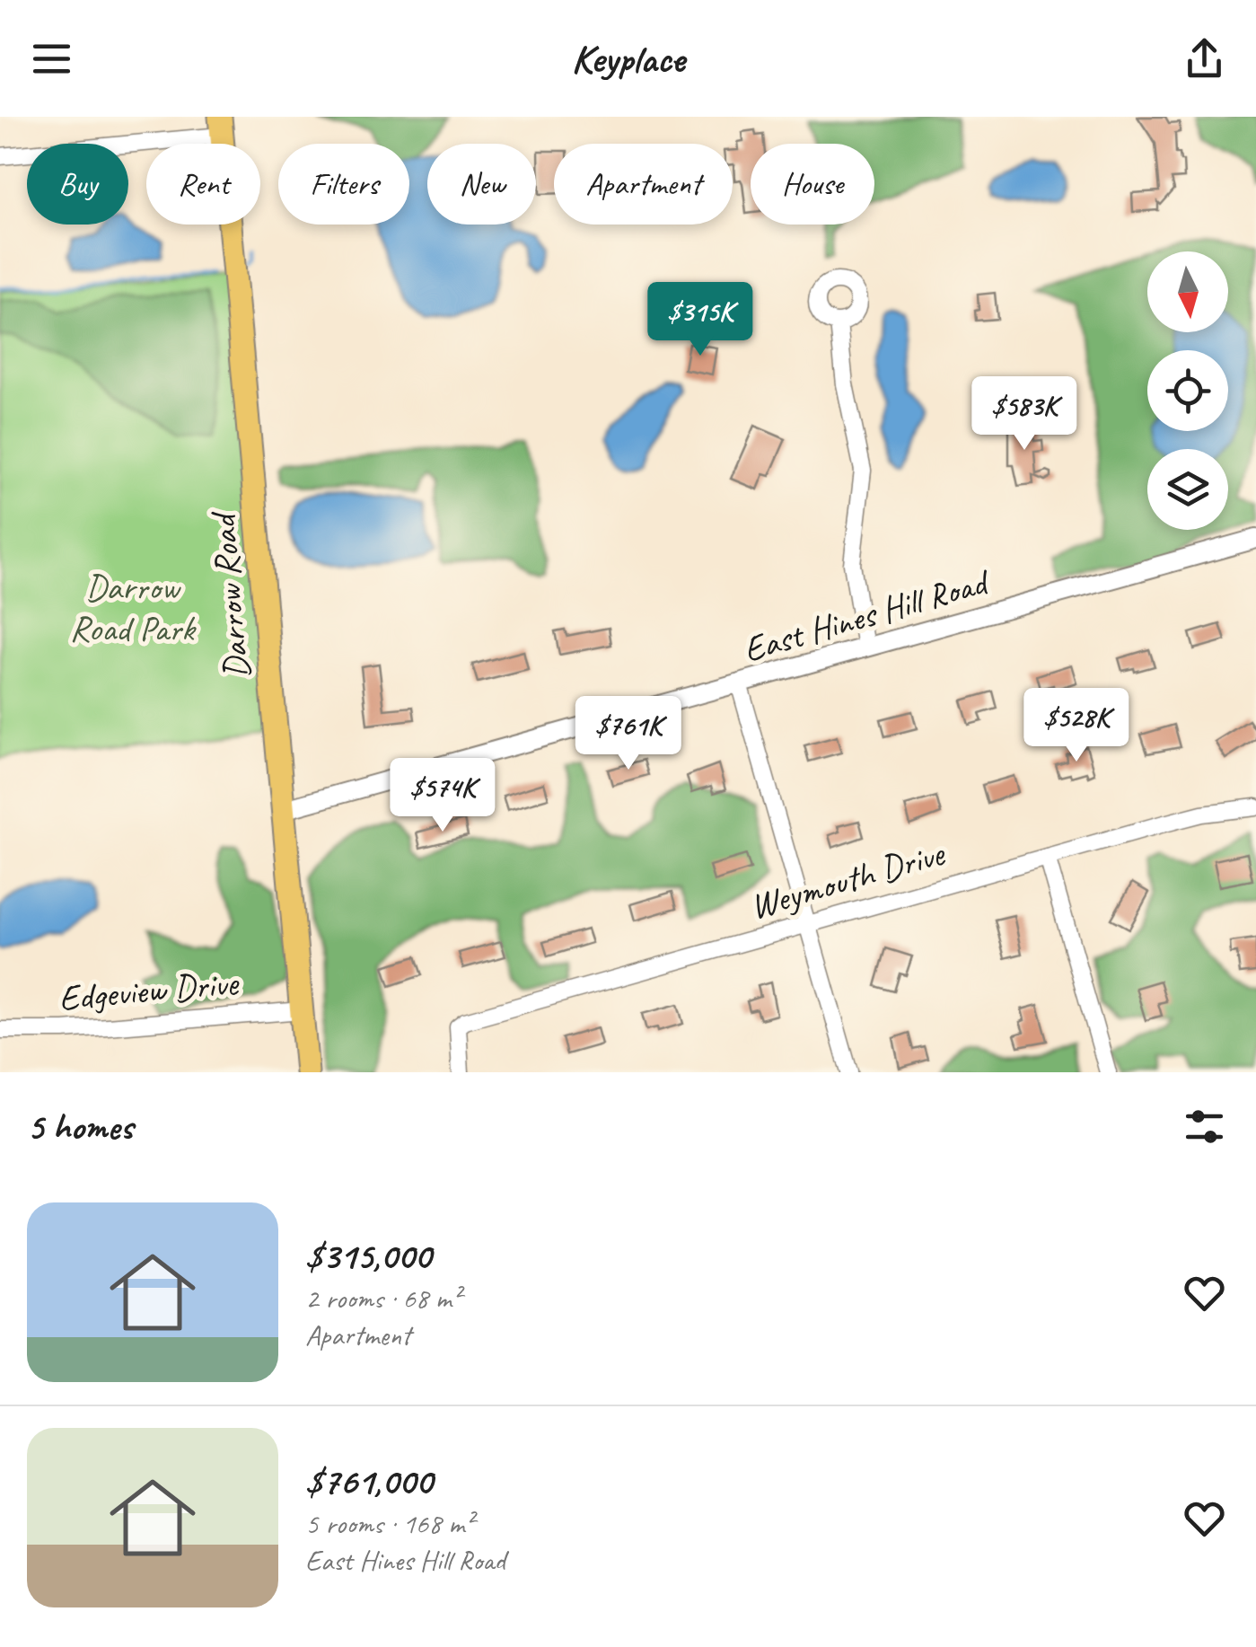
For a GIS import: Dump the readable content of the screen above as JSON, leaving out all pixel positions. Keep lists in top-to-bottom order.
{
  "streets": {
    "main road": ["Darrow Road"],
    "street": ["East Hines Hill Road", "Weymouth Drive", "Edgeview Drive"]
  },
  "crossings": [
    ["Darrow Road", "East Hines Hill Road"],
    ["Darrow Road", "Edgeview Drive"]
  ],
  "parks": ["Darrow Road Park"],
  "north": "bottom",
  "page": {
    "header": "Keyplace",
    "chip": [
      "Buy",
      "Rent",
      "Filters",
      "New",
      "Apartment",
      "House"
    ],
    "price": [
      "$315K",
      "$583K",
      "$528K",
      "$761K",
      "$574K"
    ],
    "heading": "5 homes",
    "list": [
      {
        "name": "$315,000",
        "note": "2 rooms · 68 m² · Apartment"
      },
      {
        "name": "$761,000",
        "note": "5 rooms · 168 m² · East Hines Hill Road"
      }
    ]
  }
}
